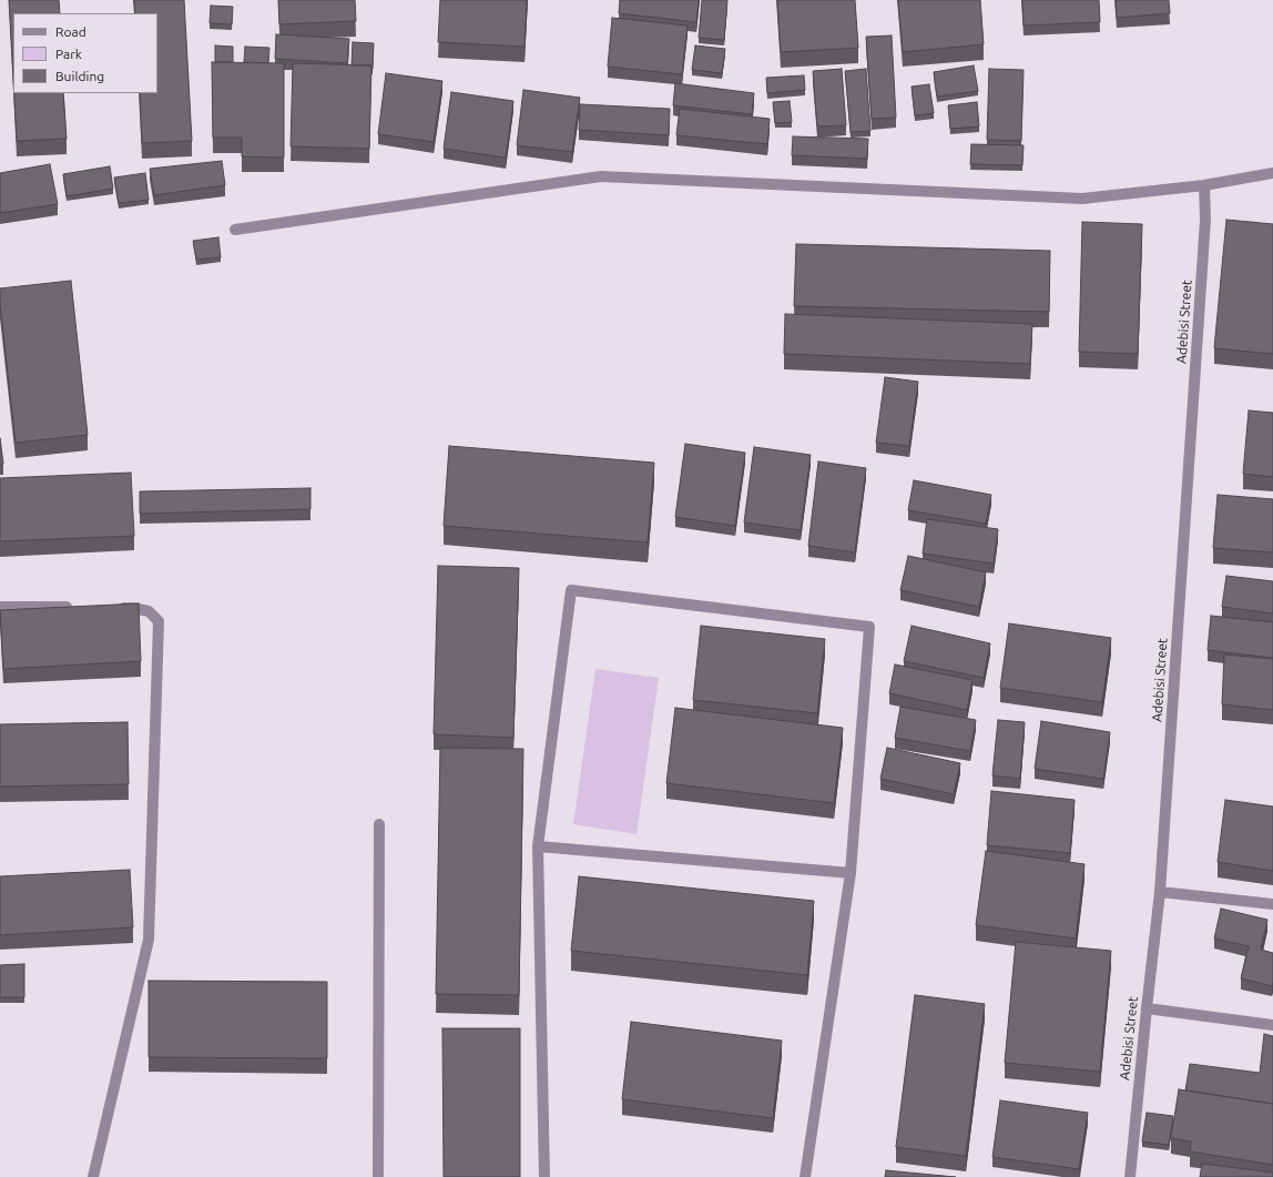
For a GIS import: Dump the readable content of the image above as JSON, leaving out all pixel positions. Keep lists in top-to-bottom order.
{
  "streets": {
    "street": ["Adebisi Street"]
  },
  "legend": ["Road", "Park", "Building"]
}
